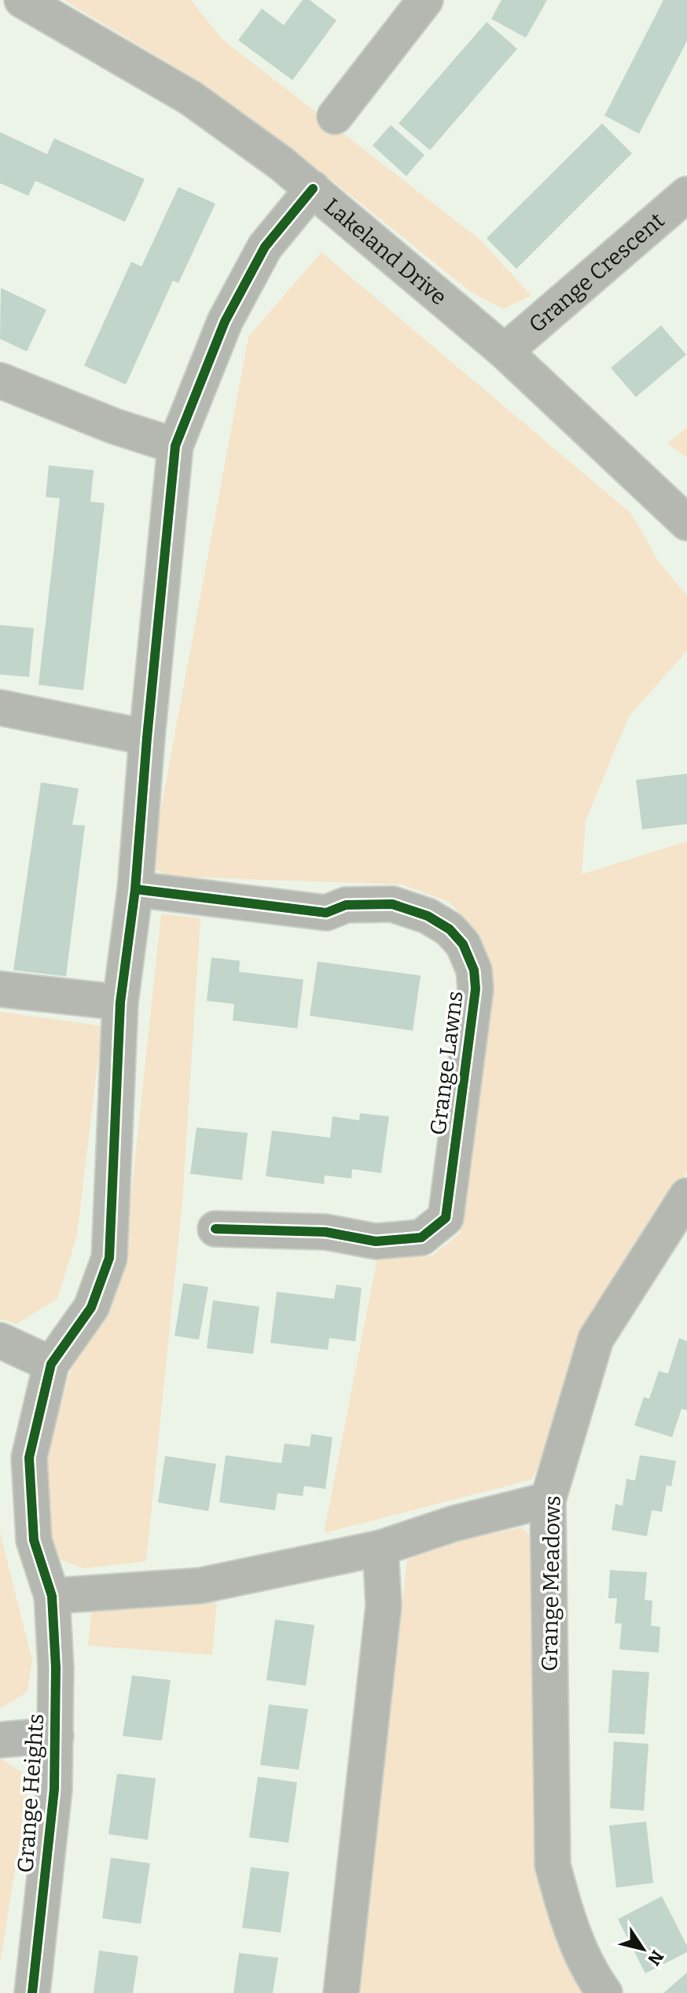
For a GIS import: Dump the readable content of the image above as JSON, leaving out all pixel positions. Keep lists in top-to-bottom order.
{
  "streets": {
    "street": [
      "Lakeland Drive",
      "Grange Crescent",
      "Grange Lawns",
      "Grange Meadows",
      "Grange Heights"
    ]
  },
  "crossings": [
    ["Lakeland Drive", "Grange Crescent"]
  ],
  "north": "bottom right"
}
